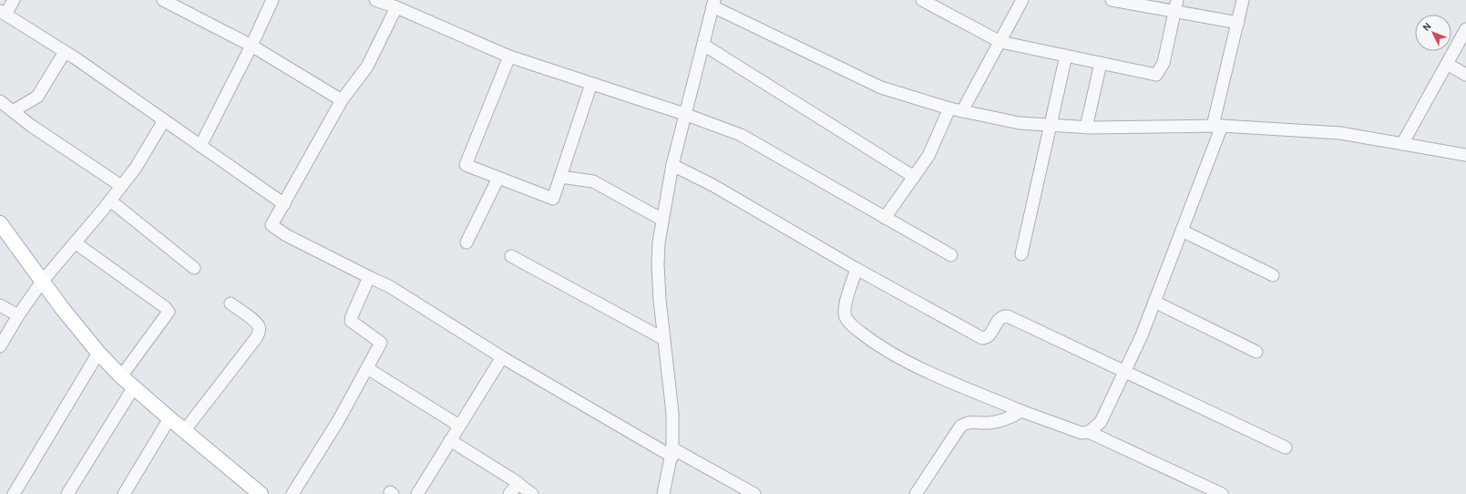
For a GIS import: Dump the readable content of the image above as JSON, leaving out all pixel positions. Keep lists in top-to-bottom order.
{
  "north": "top left"
}
